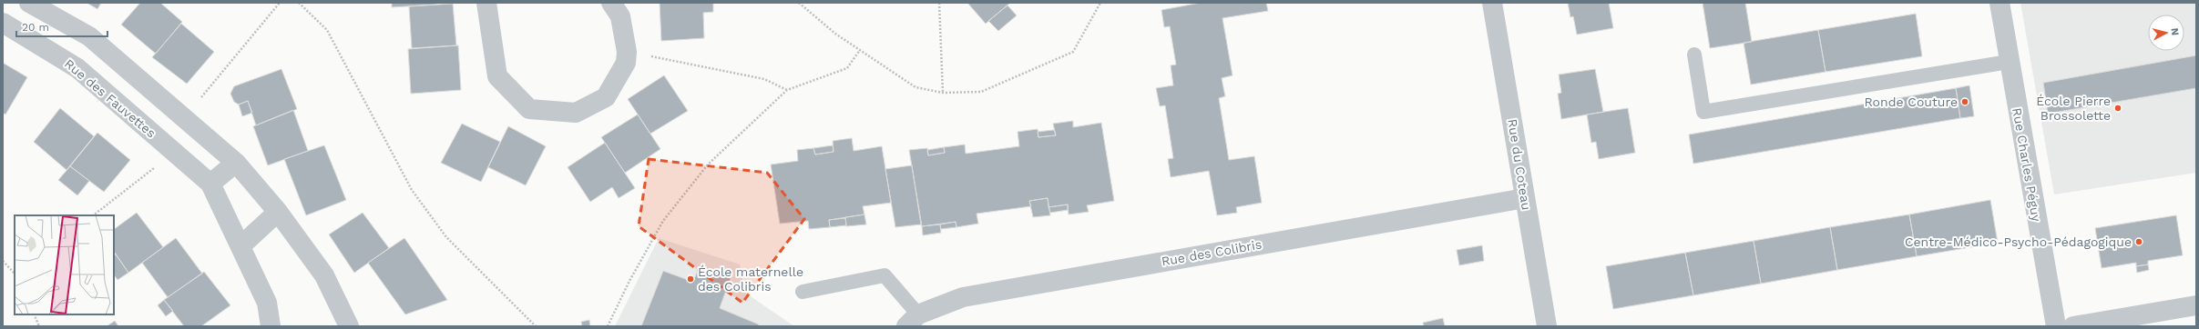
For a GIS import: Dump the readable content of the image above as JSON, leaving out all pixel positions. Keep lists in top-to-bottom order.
{
  "streets": {
    "street": [
      "Rue des Fauvettes",
      "Rue du Coteau",
      "Rue Charles Péguy",
      "Rue des Colibris"
    ]
  },
  "crossings": [
    ["Rue du Coteau", "Rue des Colibris"]
  ],
  "places": [
    "Ronde Couture",
    "École Pierre Brossolette",
    "Centre-Médico-Psycho-Pédagogique",
    "École maternelle des Colibris"
  ],
  "scale_bar": "20 m",
  "north": "right"
}
